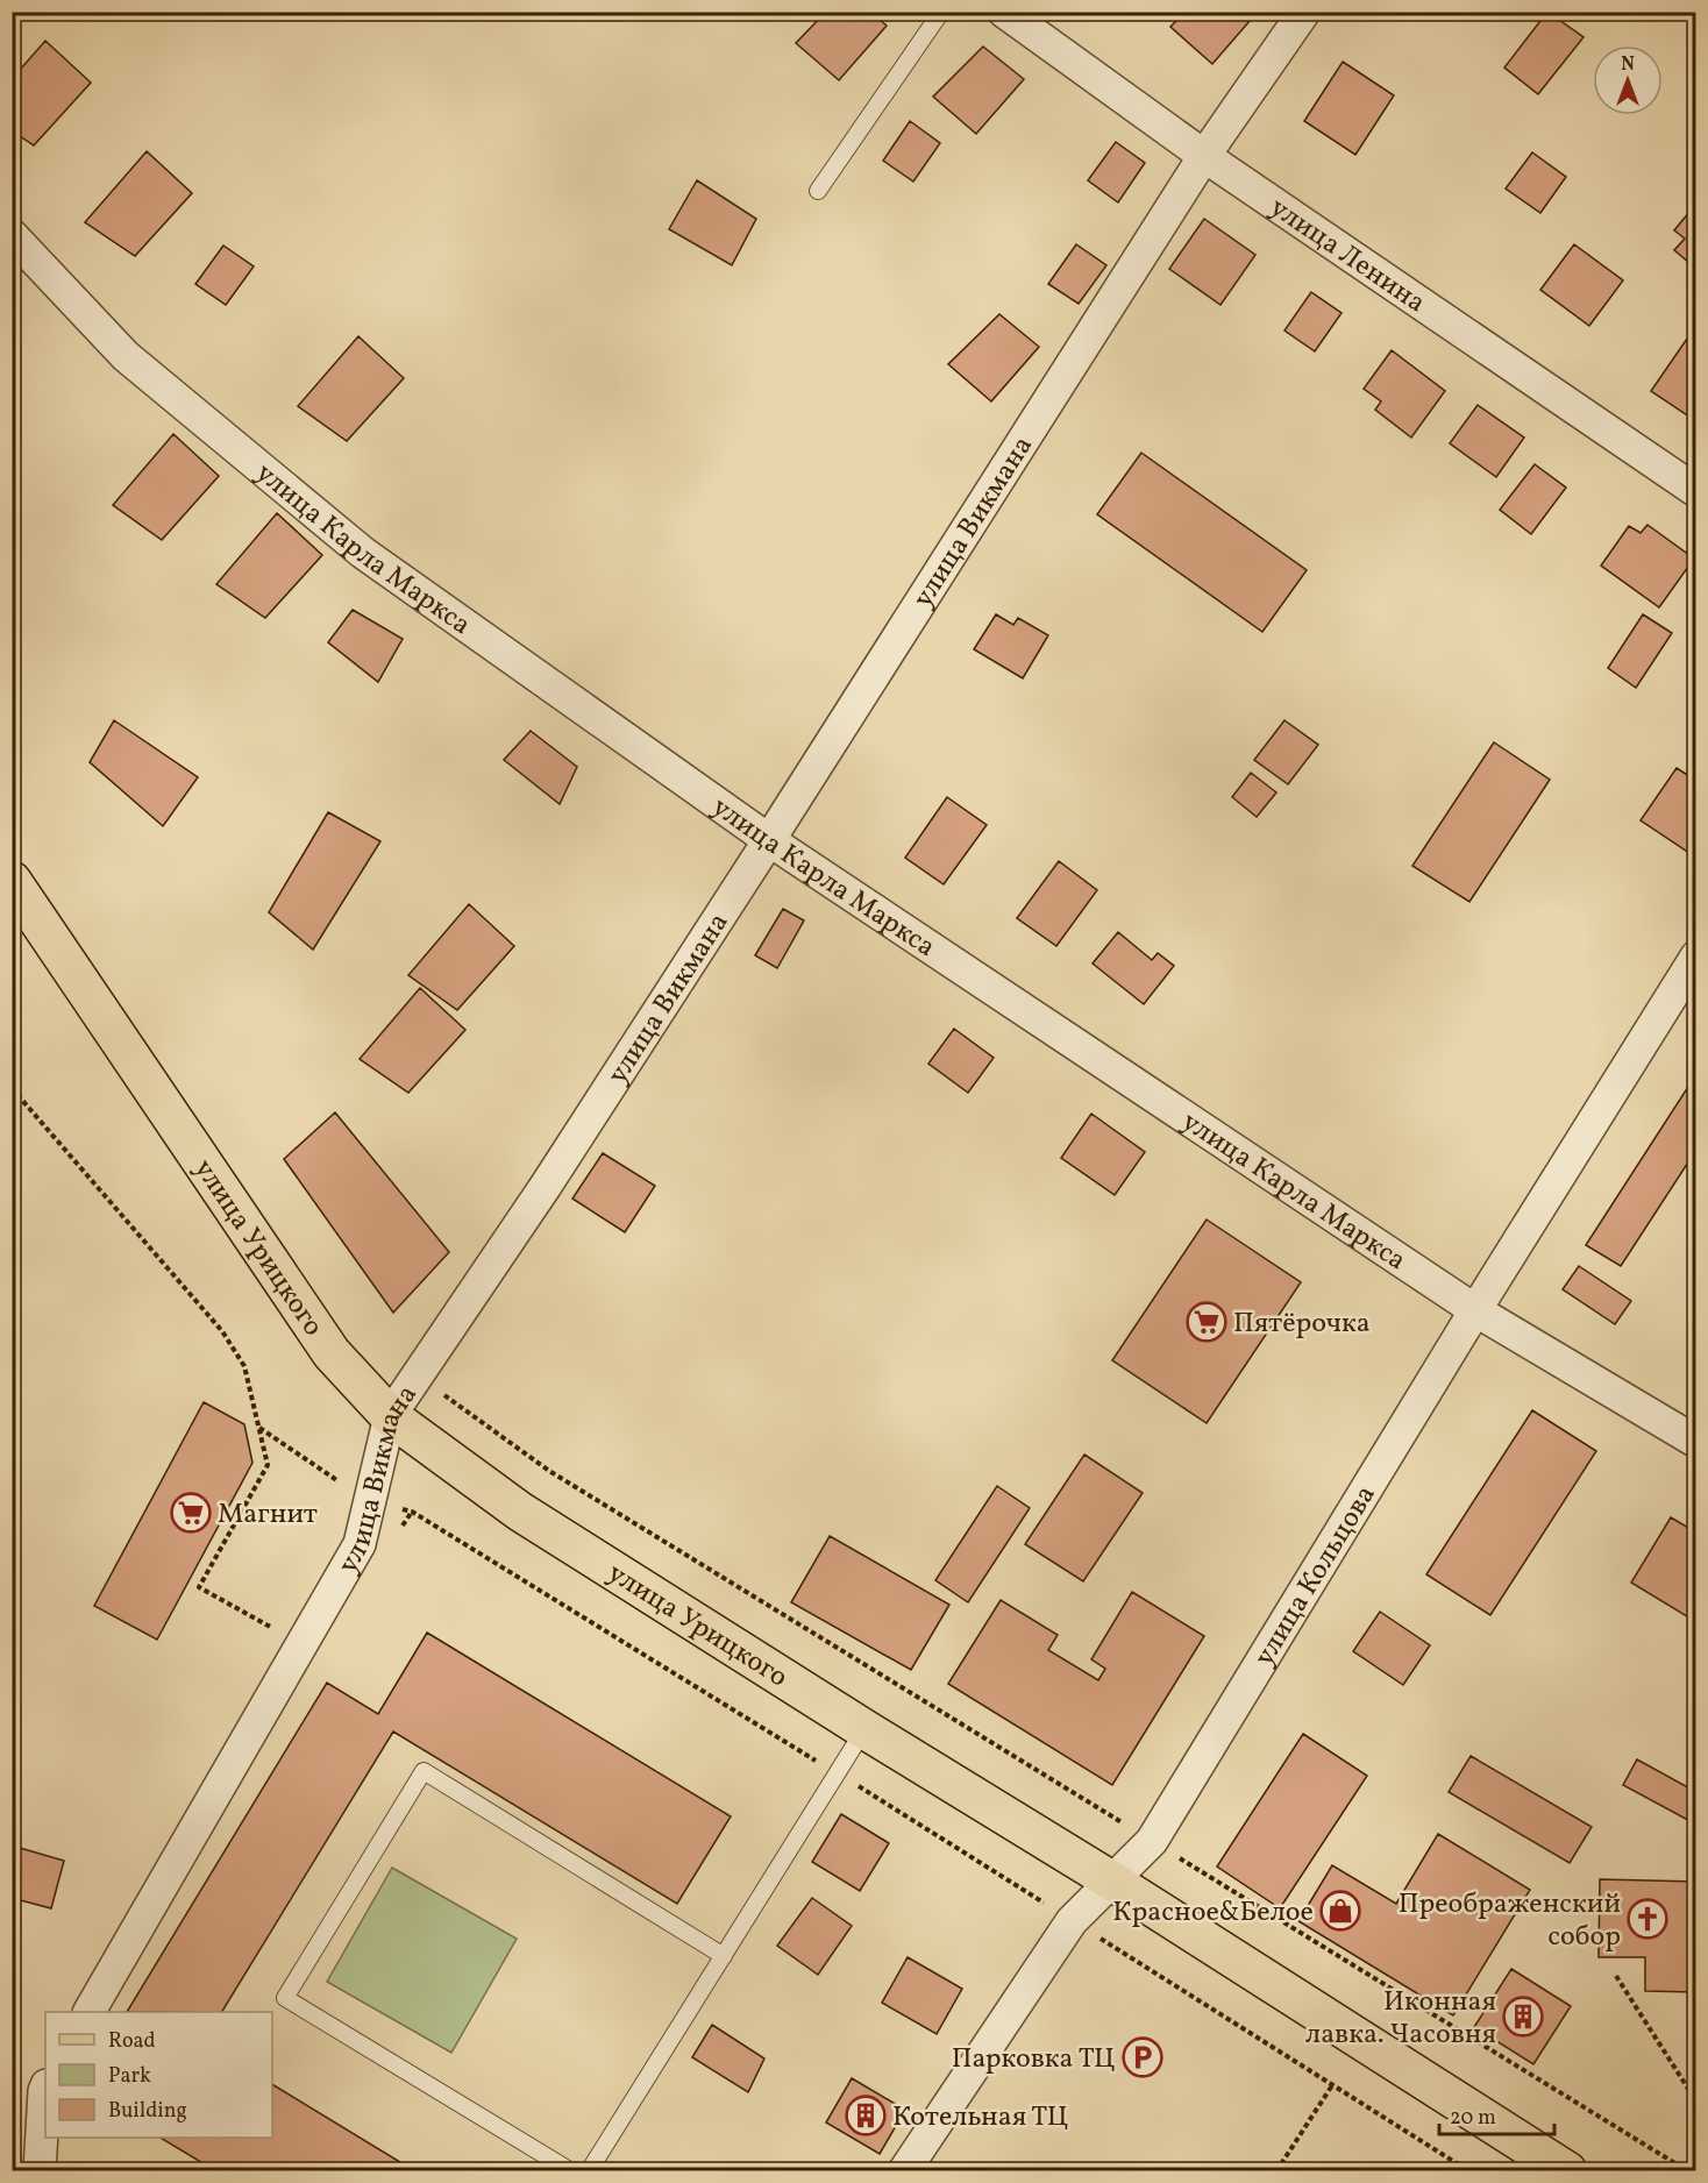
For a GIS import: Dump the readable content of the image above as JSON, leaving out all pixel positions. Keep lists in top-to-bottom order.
{
  "streets": {
    "main road": ["улица Урицкого"],
    "street": [
      "улица Ленина",
      "улица Викмана",
      "улица Карла Маркса",
      "улица Кольцова"
    ]
  },
  "crossings": [
    ["улица Ленина", "улица Викмана"],
    ["улица Викмана", "улица Карла Маркса"],
    ["улица Викмана", "улица Урицкого"],
    ["улица Карла Маркса", "улица Кольцова"],
    ["улица Урицкого", "улица Кольцова"]
  ],
  "places": {
    "supermarket": ["Пятёрочка", "Магнит"],
    "shop": ["Красное&Белое"],
    "church": ["Преображенский собор"],
    "building": ["Иконная лавка. Часовня", "Котельная ТЦ"],
    "parking": ["Парковка ТЦ"]
  },
  "legend": ["Road", "Park", "Building"],
  "scale_bar": "20 m",
  "north": "top"
}
